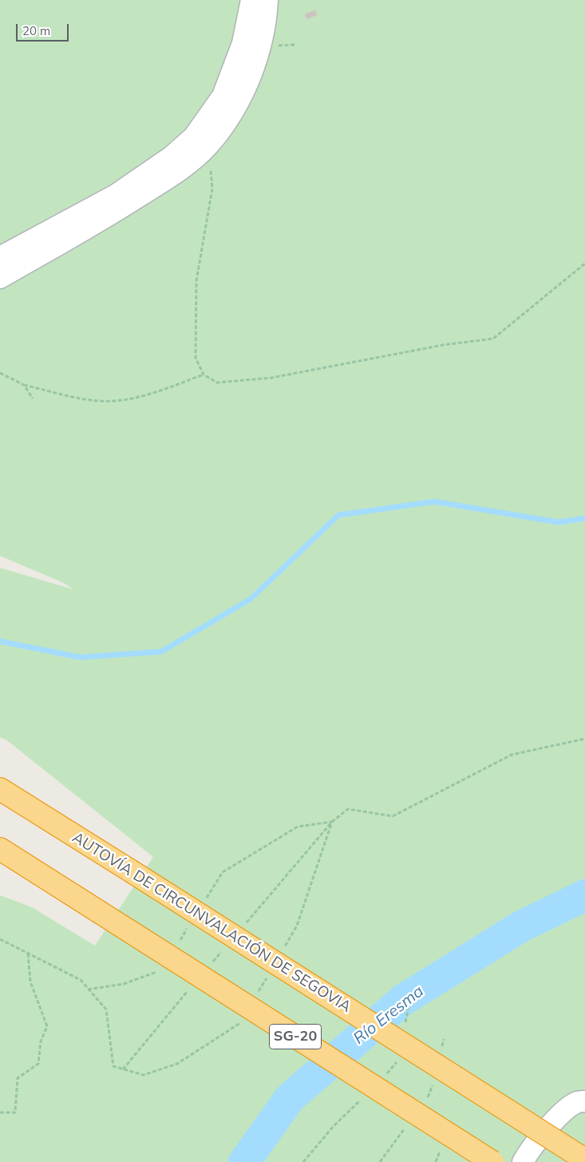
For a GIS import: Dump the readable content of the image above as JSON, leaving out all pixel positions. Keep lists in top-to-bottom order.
{
  "streets": {
    "highway": ["AUTOVÍA DE CIRCUNVALACIÓN DE SEGOVIA", "SG-20"]
  },
  "water": ["Río Eresma"],
  "scale_bar": "20 m"
}
